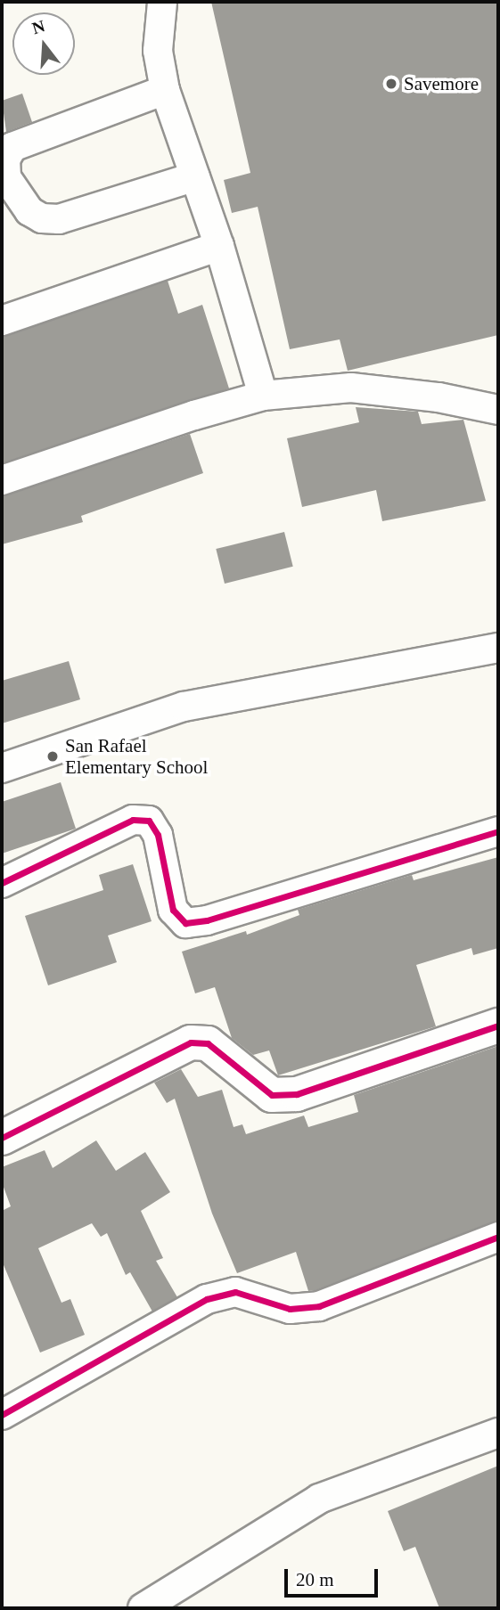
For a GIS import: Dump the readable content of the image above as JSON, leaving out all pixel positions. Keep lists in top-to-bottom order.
{
  "places": ["Savemore", "San Rafael Elementary School"],
  "scale_bar": "20 m",
  "north": "top"
}
